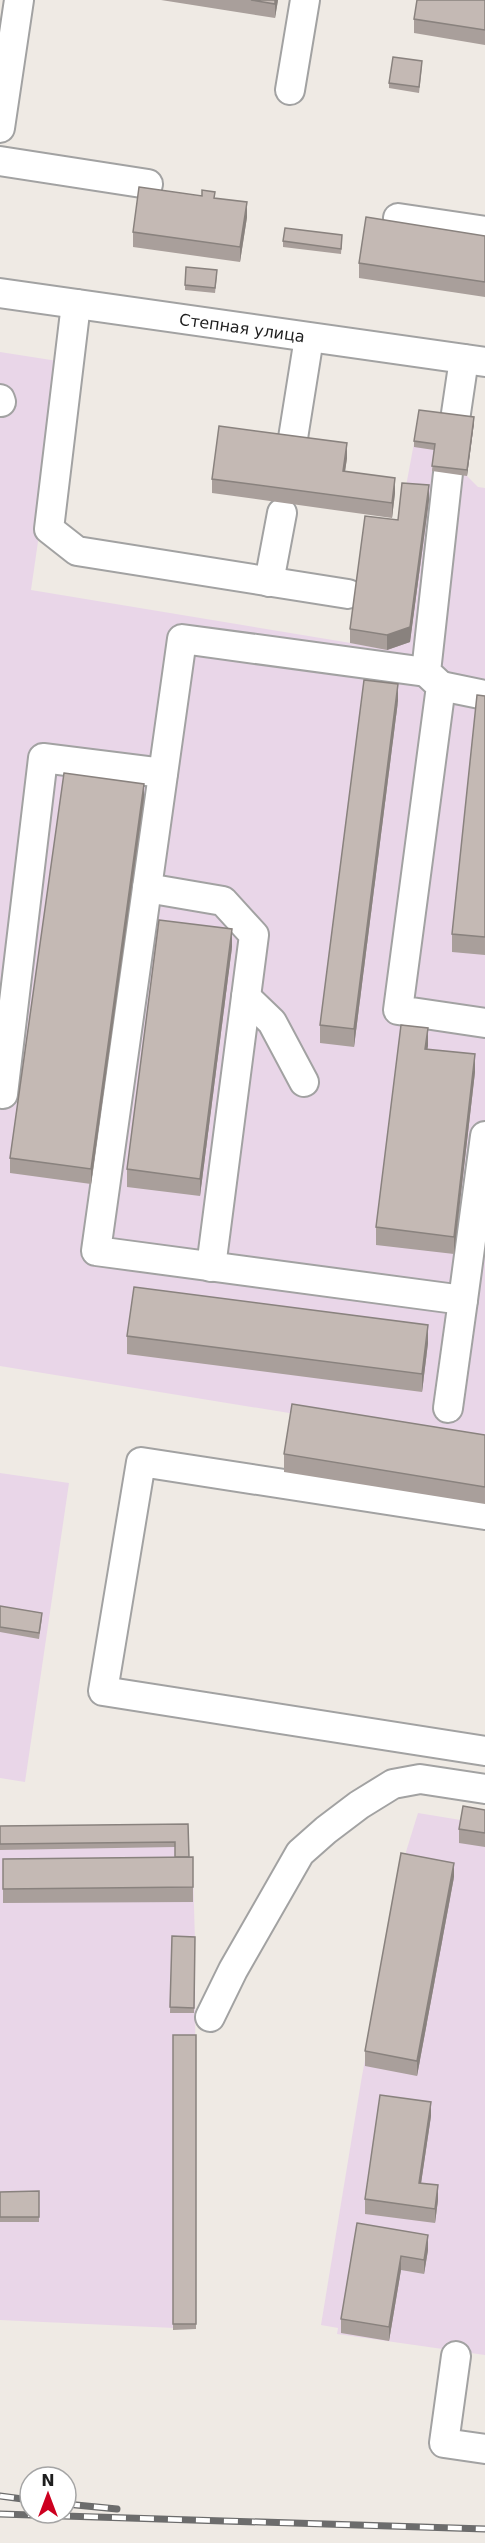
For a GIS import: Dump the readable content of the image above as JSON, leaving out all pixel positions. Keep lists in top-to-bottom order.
{
  "streets": {
    "street": ["Степная улица"]
  },
  "north": "top"
}
